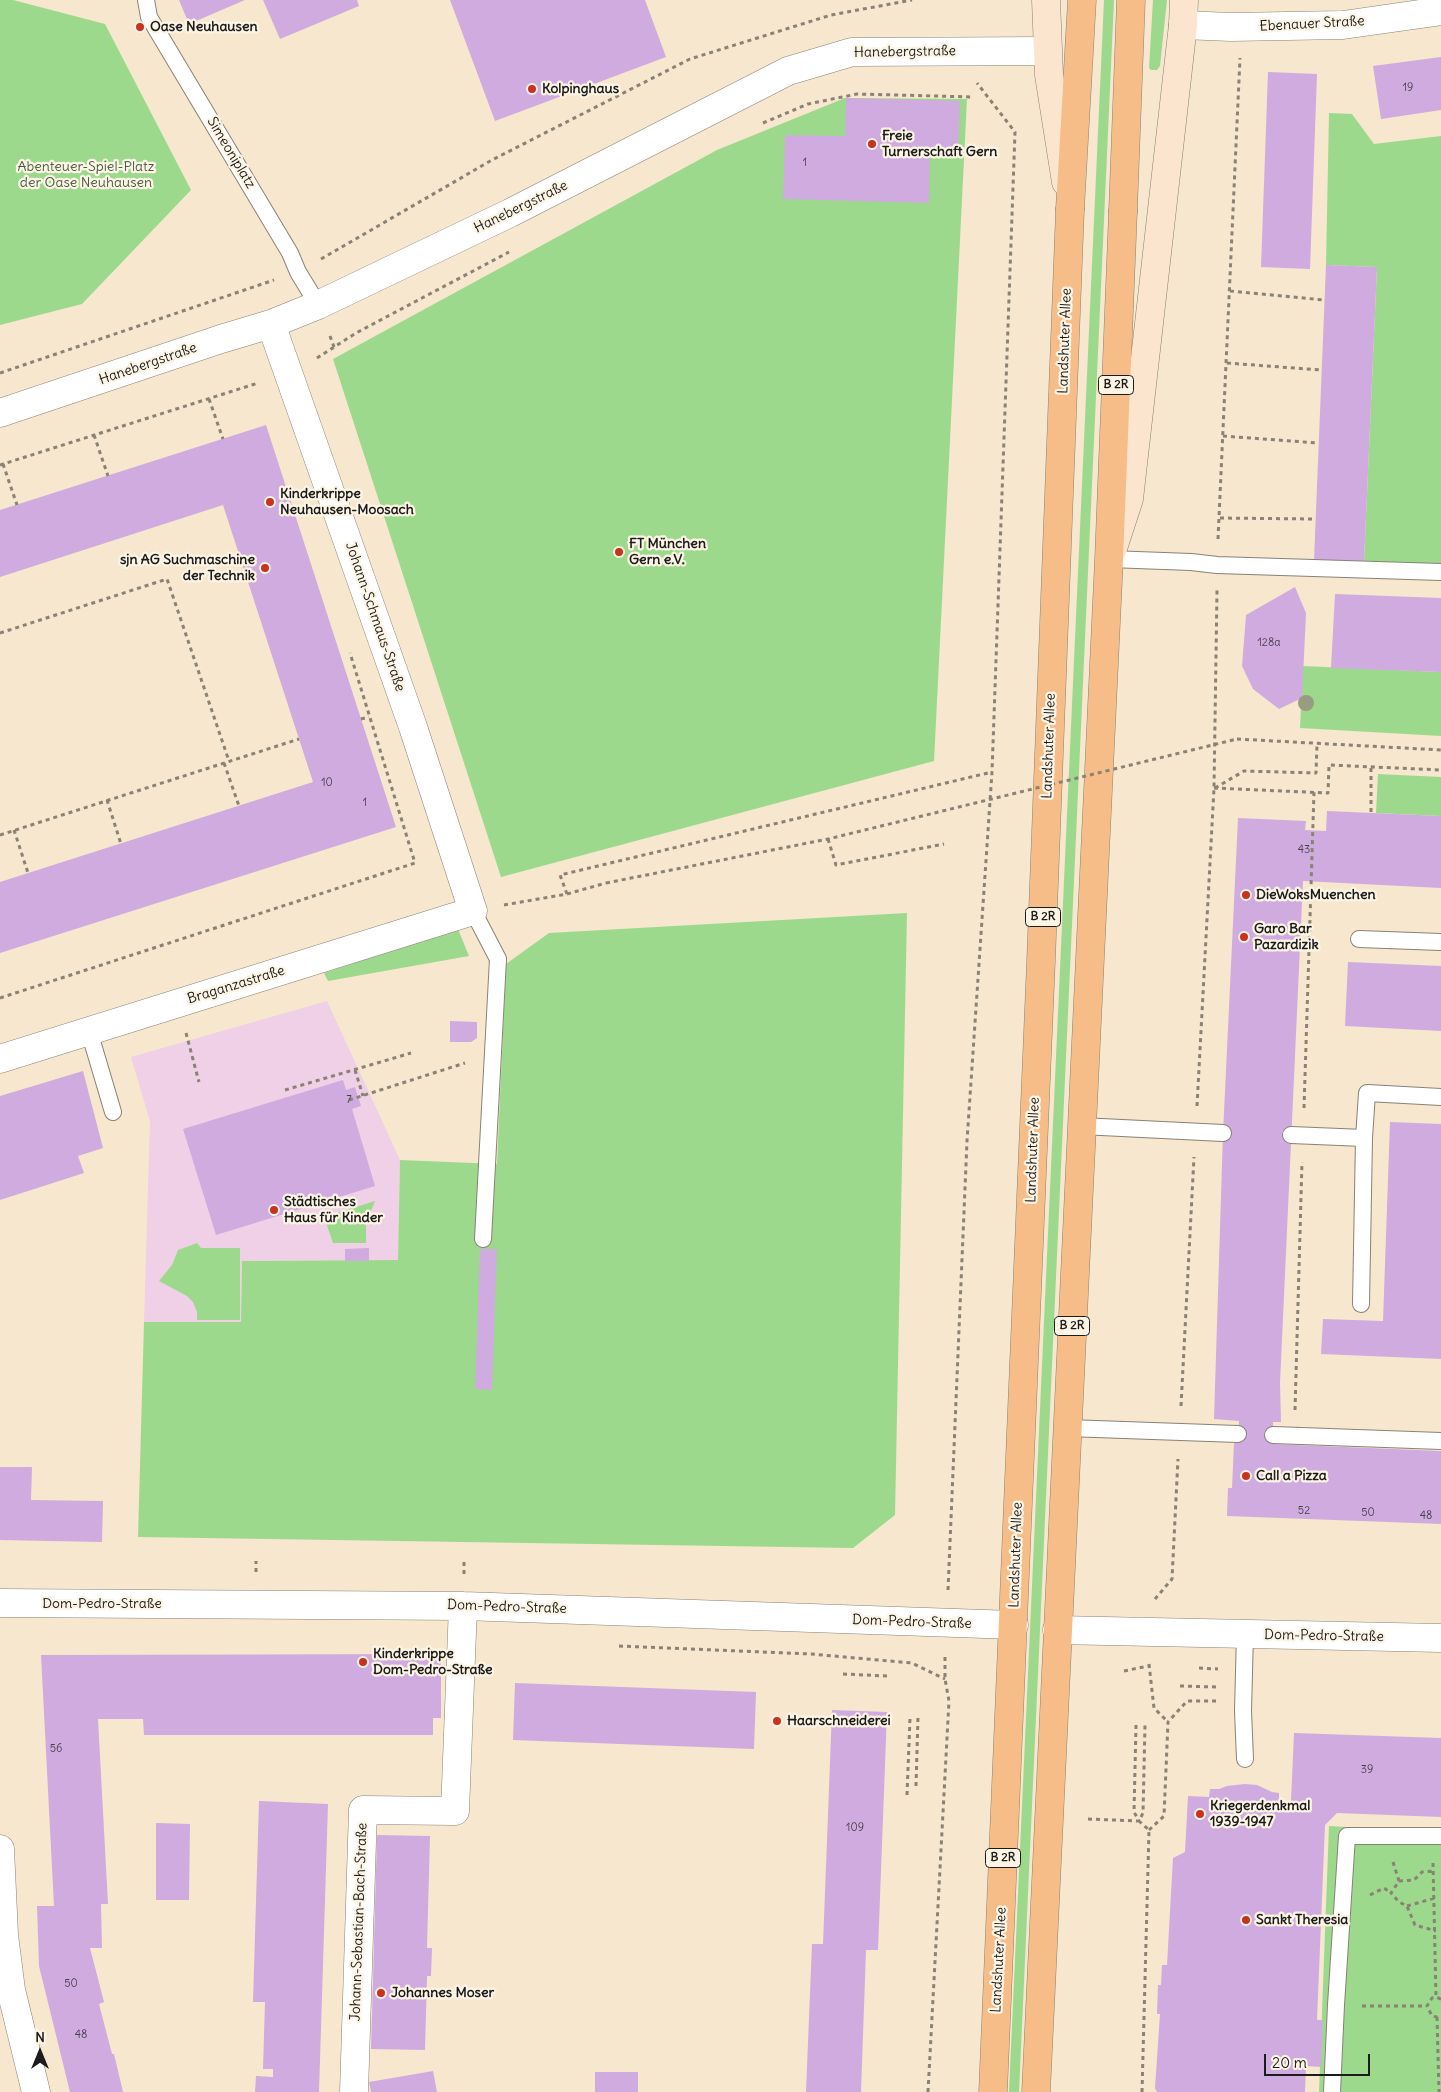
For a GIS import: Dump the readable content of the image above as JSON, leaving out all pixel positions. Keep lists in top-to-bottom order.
{
  "streets": {
    "main road": ["Landshuter Allee", "B 2R"],
    "street": [
      "Ebenauer Straße",
      "Hanebergstraße",
      "Johann-Schmaus-Straße",
      "Braganzastraße",
      "Dom-Pedro-Straße",
      "Johann-Sebastian-Bach-Straße"
    ],
    "lane": ["Simeoniplatz"]
  },
  "crossings": [
    ["Hanebergstraße", "Simeoniplatz"],
    ["Hanebergstraße", "Landshuter Allee"],
    ["Hanebergstraße", "Johann-Schmaus-Straße"],
    ["Landshuter Allee", "Dom-Pedro-Straße"],
    ["B 2R", "Dom-Pedro-Straße"],
    ["Johann-Schmaus-Straße", "Braganzastraße"],
    ["Dom-Pedro-Straße", "Johann-Sebastian-Bach-Straße"]
  ],
  "parks": ["Abenteuer-Spiel-Platz der Oase Neuhausen"],
  "places": [
    "Oase Neuhausen",
    "Kolpinghaus",
    "Freie Turnerschaft Gern",
    "Kinderkrippe Neuhausen-Moosach",
    "FT München Gern e.V.",
    "sjn AG Suchmaschine der Technik",
    "DieWoksMuenchen",
    "Garo Bar Pazardizik",
    "Städtisches Haus für Kinder",
    "Call a Pizza",
    "Kinderkrippe Dom-Pedro-Straße",
    "Haarschneiderei",
    "Kriegerdenkmal 1939-1947",
    "Sankt Theresia",
    "Johannes Moser"
  ],
  "house_numbers": [
    "19",
    "1",
    "128a",
    "10",
    "1",
    "43",
    "7",
    "52",
    "50",
    "48",
    "56",
    "39",
    "109",
    "50",
    "48"
  ],
  "scale_bar": "20 m",
  "north": "top"
}
